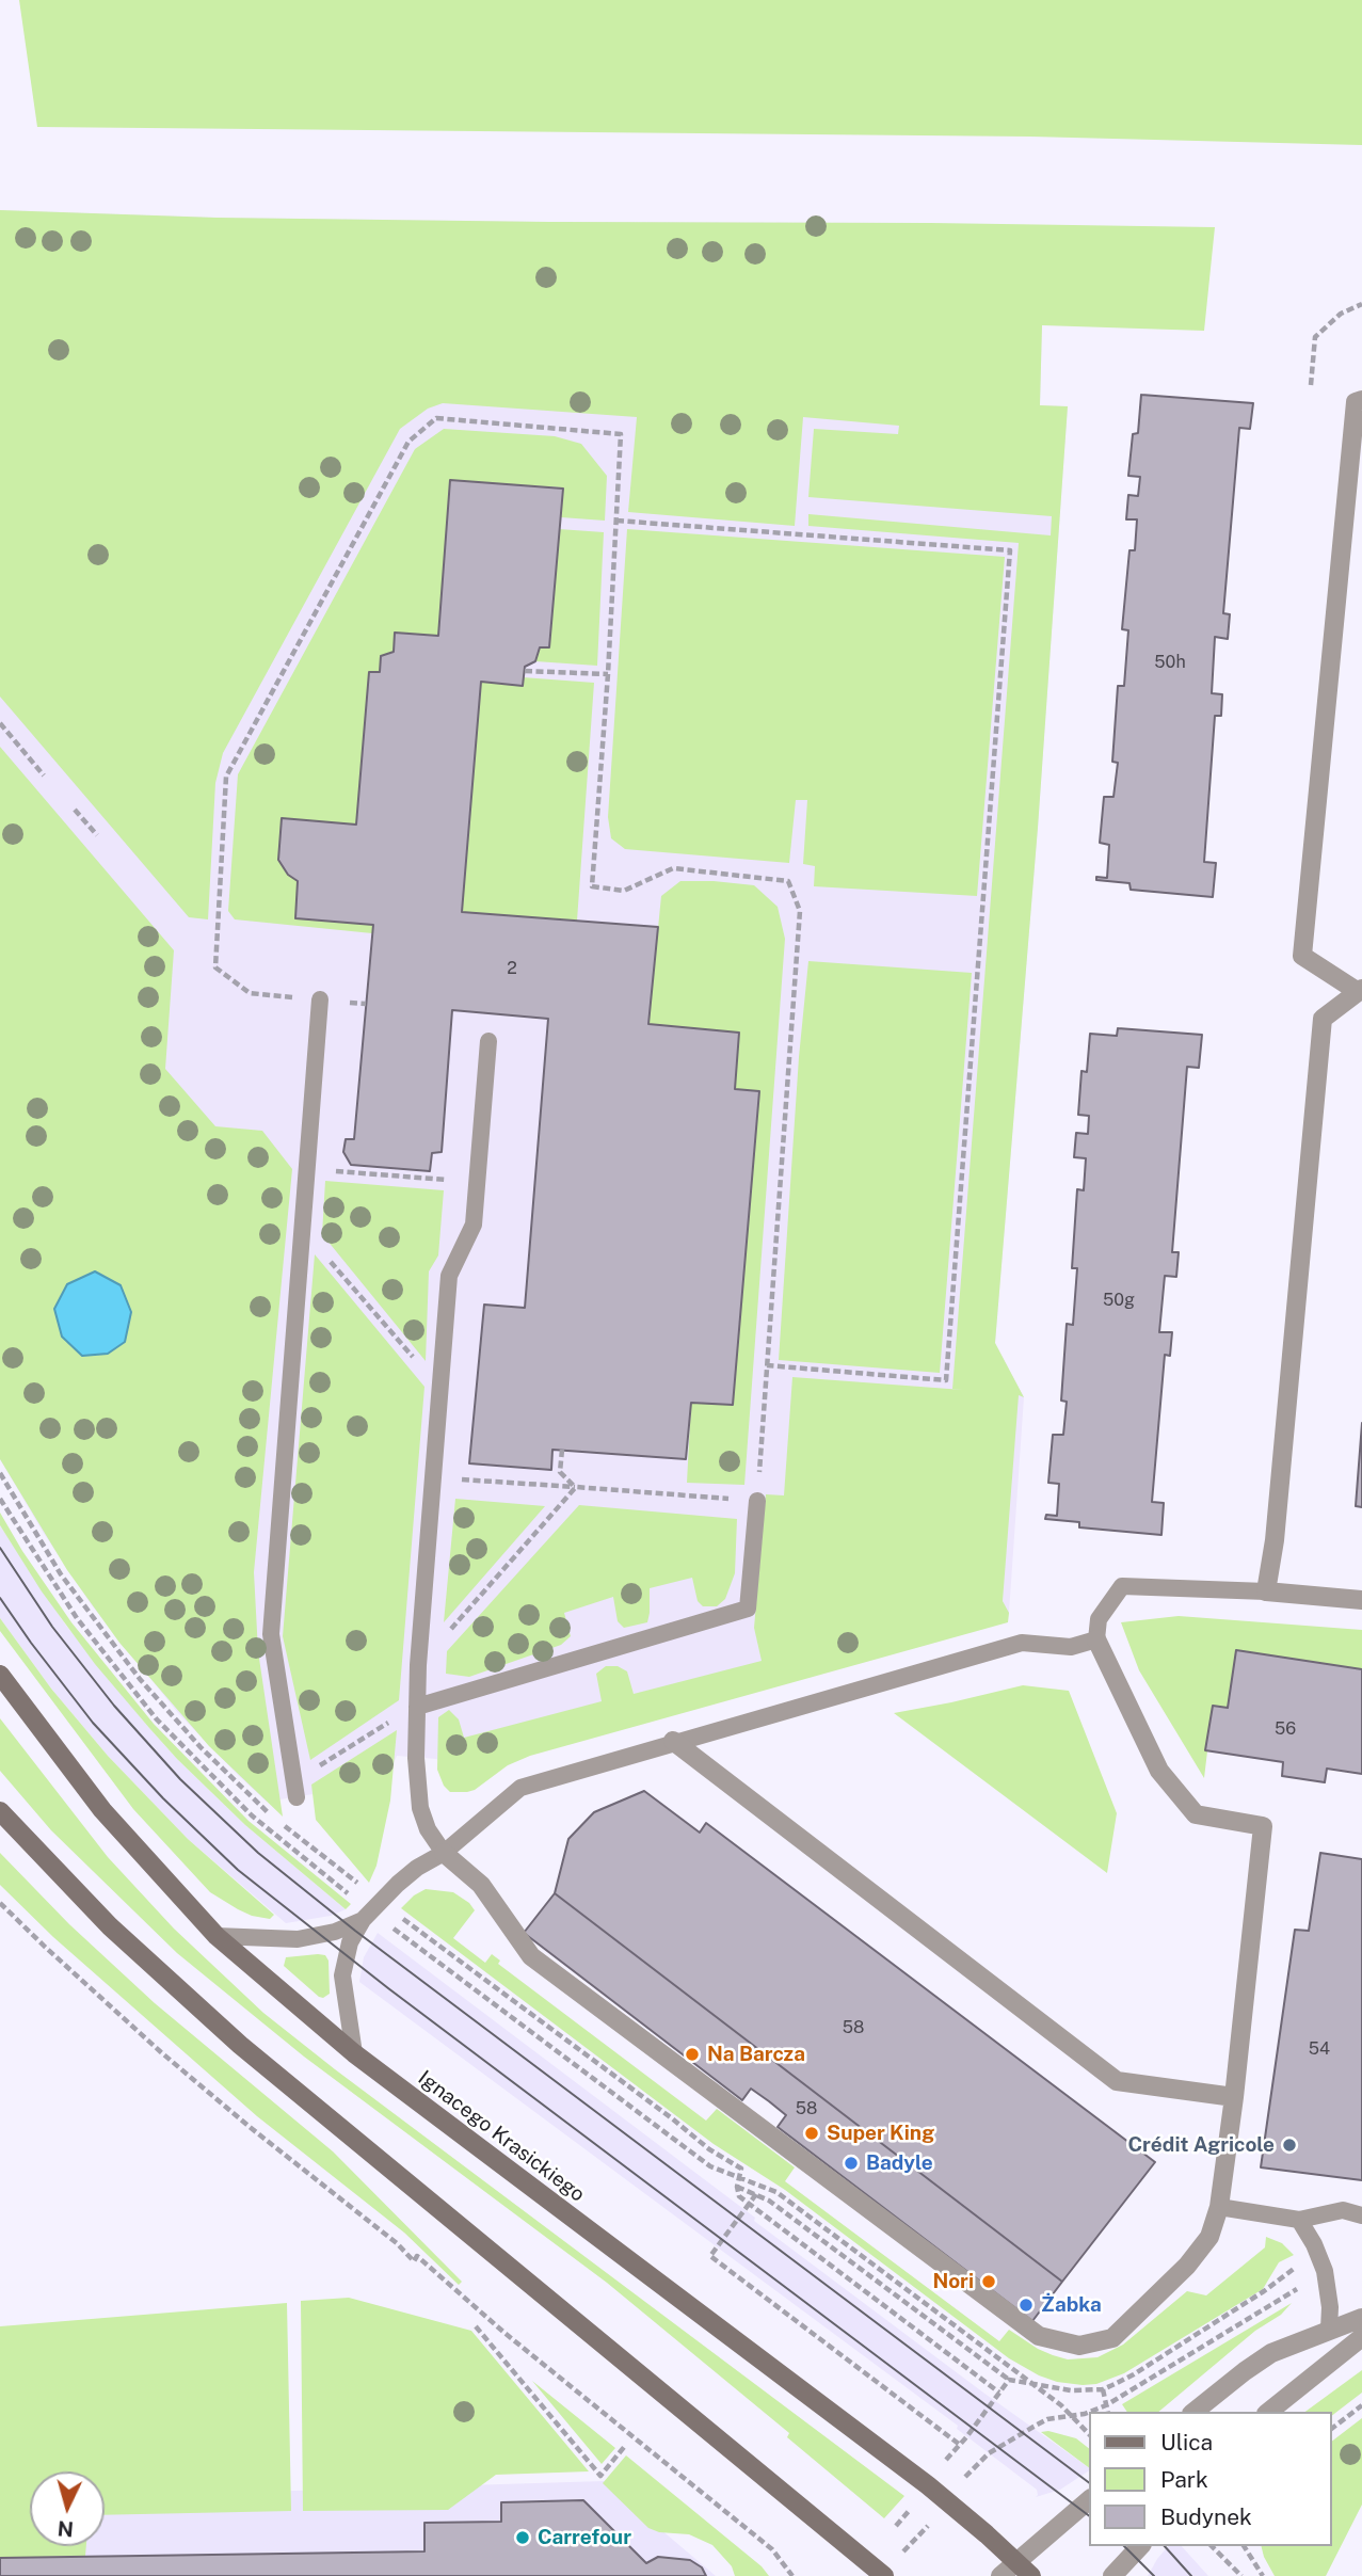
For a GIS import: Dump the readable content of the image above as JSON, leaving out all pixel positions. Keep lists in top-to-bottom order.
{
  "streets": {
    "main road": ["Ignacego Krasickiego"]
  },
  "places": [
    "Na Barcza",
    "Super King",
    "Crédit Agricole",
    "Badyle",
    "Nori",
    "Żabka",
    "Carrefour"
  ],
  "house_numbers": [
    "50h",
    "2",
    "50g",
    "56",
    "58",
    "54",
    "58"
  ],
  "legend": ["Ulica", "Park", "Budynek"],
  "north": "bottom"
}
